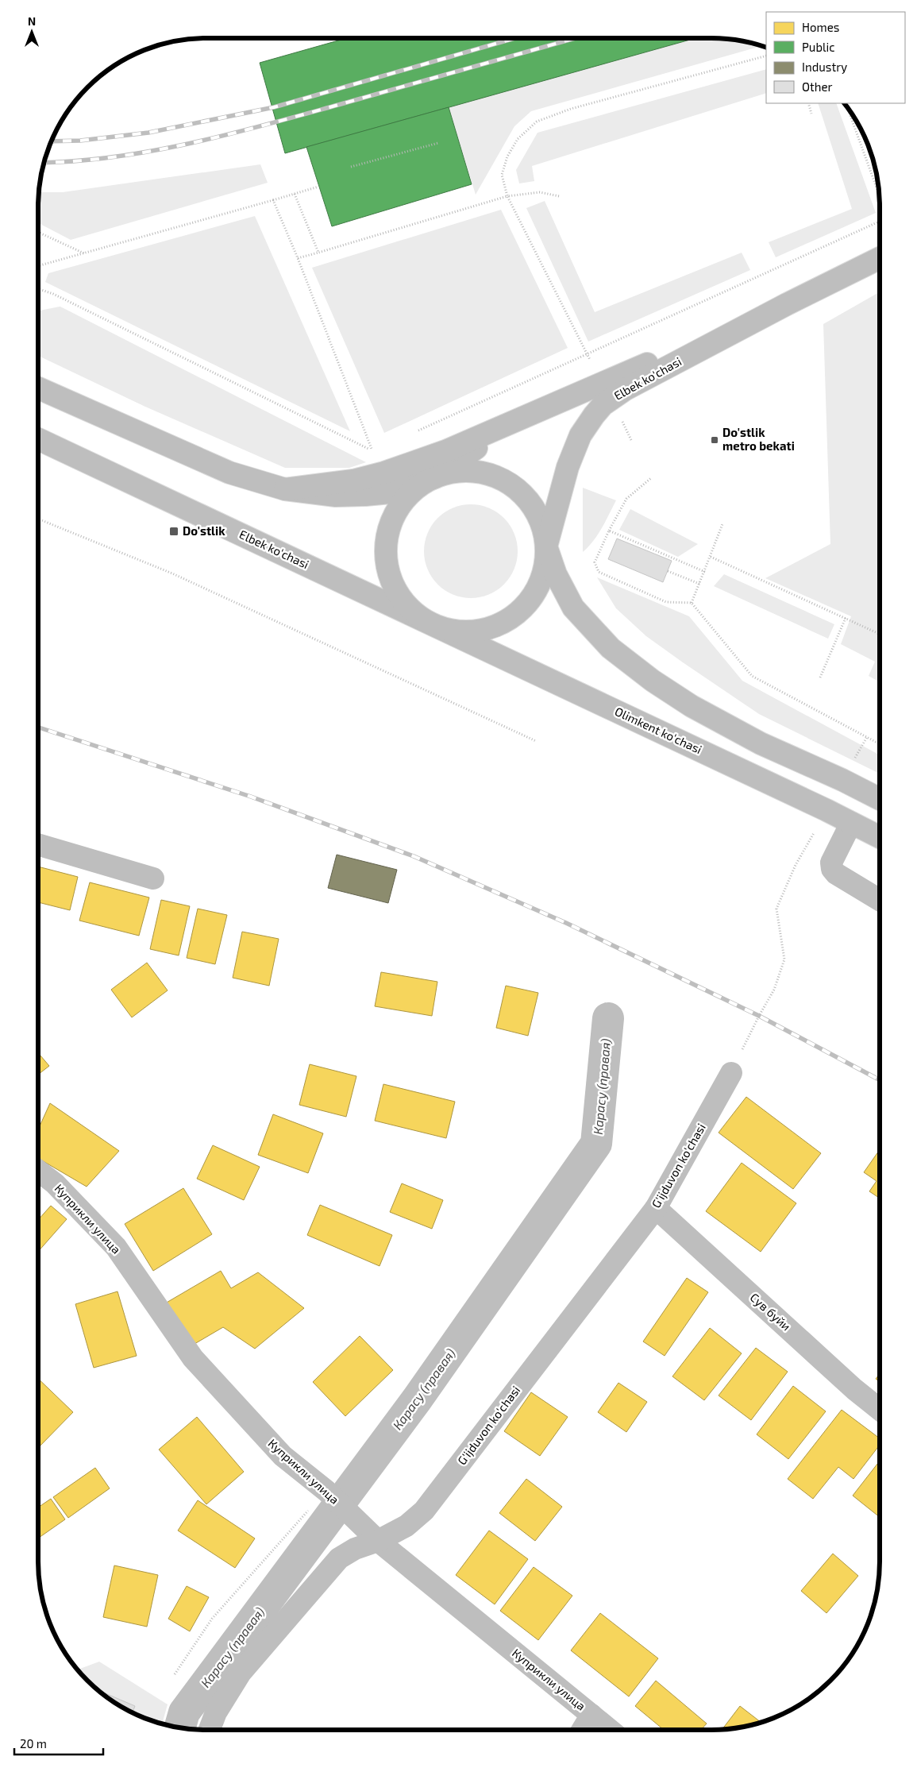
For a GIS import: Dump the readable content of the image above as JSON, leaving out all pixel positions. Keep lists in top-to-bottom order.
{
  "streets": {
    "main road": [
      "Elbek ko'chasi",
      "Olimkent ko'chasi",
      "G'ijduvon ko'chasi",
      "Куприкли улица",
      "Сув буйи"
    ]
  },
  "crossings": [
    ["Elbek ko'chasi", "Olimkent ko'chasi"],
    ["G'ijduvon ko'chasi", "Куприкли улица"],
    ["G'ijduvon ko'chasi", "Сув буйи"]
  ],
  "water": ["Карасу (правая)"],
  "places": {
    "transit": ["Do'stlik metro bekati", "Do'stlik"]
  },
  "legend": [
    "Homes",
    "Public",
    "Industry",
    "Other"
  ],
  "scale_bar": "20 m",
  "north": "top"
}
